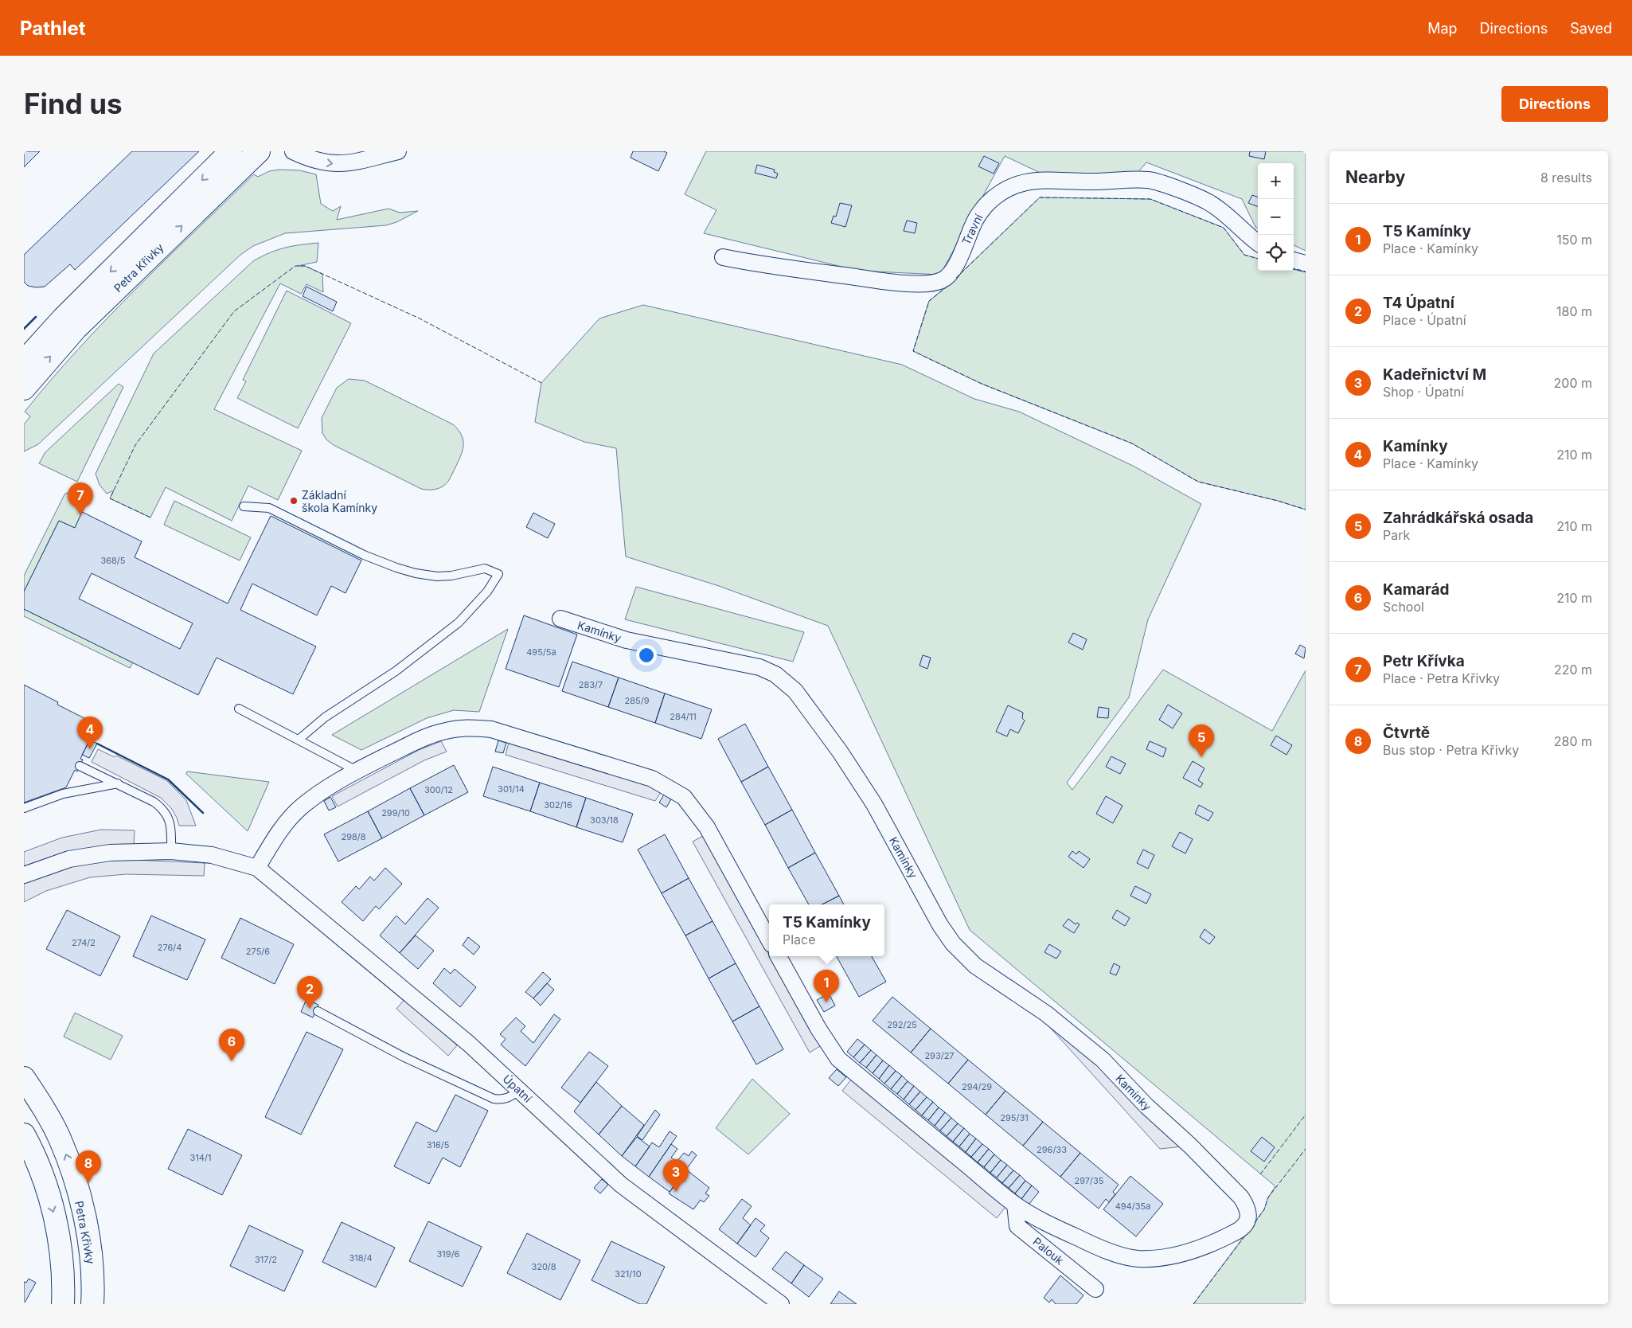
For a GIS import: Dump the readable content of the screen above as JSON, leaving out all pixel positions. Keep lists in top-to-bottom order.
{
  "streets": {
    "street": [
      "Travní",
      "Petra Křivky",
      "Kamínky",
      "Úpatní",
      "Palouk"
    ]
  },
  "crossings": [
    ["Kamínky", "Palouk"]
  ],
  "places": ["Základní škola Kamínky"],
  "house_numbers": [
    "368/5",
    "495/5a",
    "283/7",
    "285/9",
    "284/11",
    "301/14",
    "300/12",
    "302/16",
    "299/10",
    "303/18",
    "298/8",
    "274/2",
    "276/4",
    "275/6",
    "292/25",
    "293/27",
    "294/29",
    "295/31",
    "316/5",
    "296/33",
    "314/1",
    "297/35",
    "494/35a",
    "319/6",
    "318/4",
    "317/2",
    "320/8",
    "321/10"
  ],
  "page": {
    "header": "Pathlet",
    "nav": ["Map", "Directions", "Saved"],
    "buttons": "Directions",
    "title": "Find us",
    "heading": ["Nearby", "8 results"],
    "map_buttons": ["+", "−"],
    "list": [
      {
        "mark": "1",
        "name": "T5 Kamínky",
        "note": "Place · Kamínky",
        "value": "150 m"
      },
      {
        "mark": "2",
        "name": "T4 Úpatní",
        "note": "Place · Úpatní",
        "value": "180 m"
      },
      {
        "mark": "3",
        "name": "Kadeřnictví M",
        "note": "Shop · Úpatní",
        "value": "200 m"
      },
      {
        "mark": "4",
        "name": "Kamínky",
        "note": "Place · Kamínky",
        "value": "210 m"
      },
      {
        "mark": "5",
        "name": "Zahrádkářská osada",
        "note": "Park",
        "value": "210 m"
      },
      {
        "mark": "6",
        "name": "Kamarád",
        "note": "School",
        "value": "210 m"
      },
      {
        "mark": "7",
        "name": "Petr Křívka",
        "note": "Place · Petra Křivky",
        "value": "220 m"
      },
      {
        "mark": "8",
        "name": "Čtvrtě",
        "note": "Bus stop · Petra Křivky",
        "value": "280 m"
      }
    ],
    "pins": [
      "7",
      "4",
      "5",
      "1",
      "2",
      "6",
      "8",
      "3"
    ],
    "popup": ["T5 Kamínky", "Place"]
  }
}
